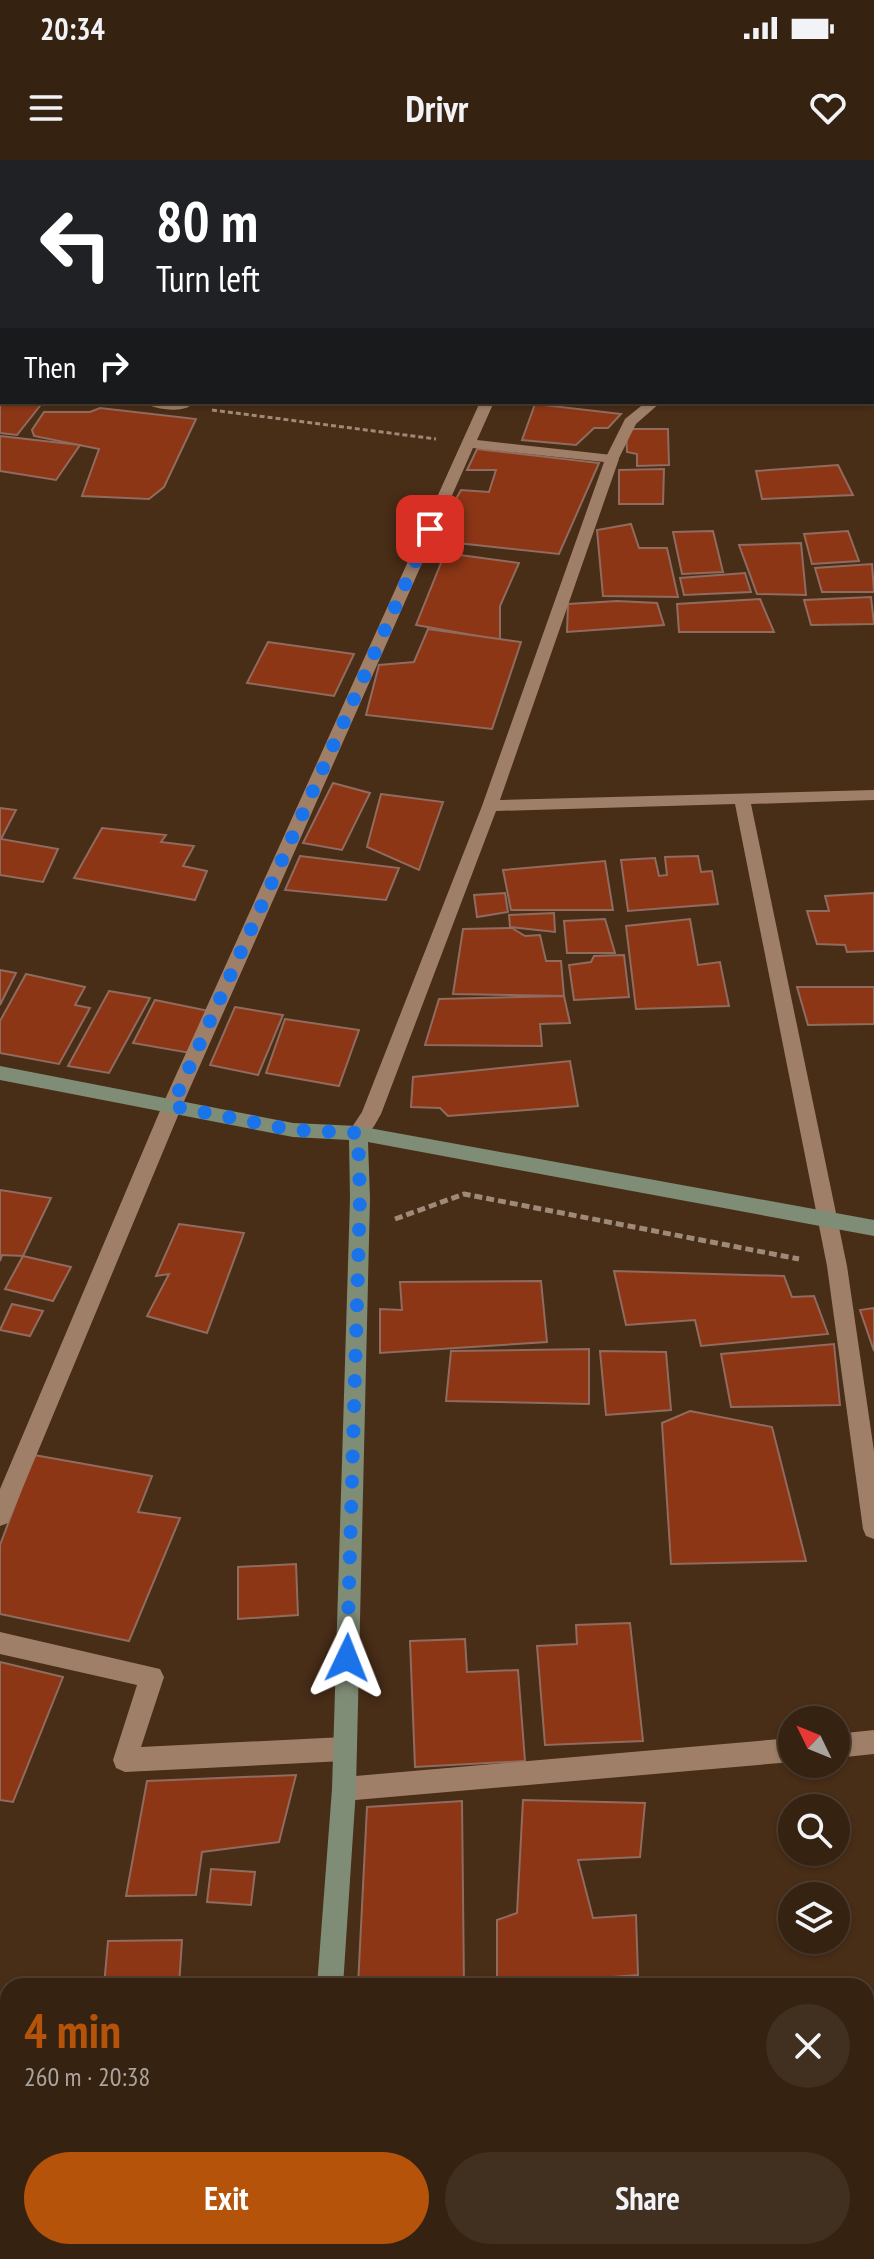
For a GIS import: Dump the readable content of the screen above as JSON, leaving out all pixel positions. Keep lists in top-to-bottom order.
{
  "north": "top left",
  "page": {
    "status": "20:34",
    "header": "Drivr",
    "turn": ["80 m", "Turn left"],
    "then": "Then",
    "heading": ["4 min", "260 m · 20:38"],
    "buttons": ["Exit", "Share"]
  }
}
